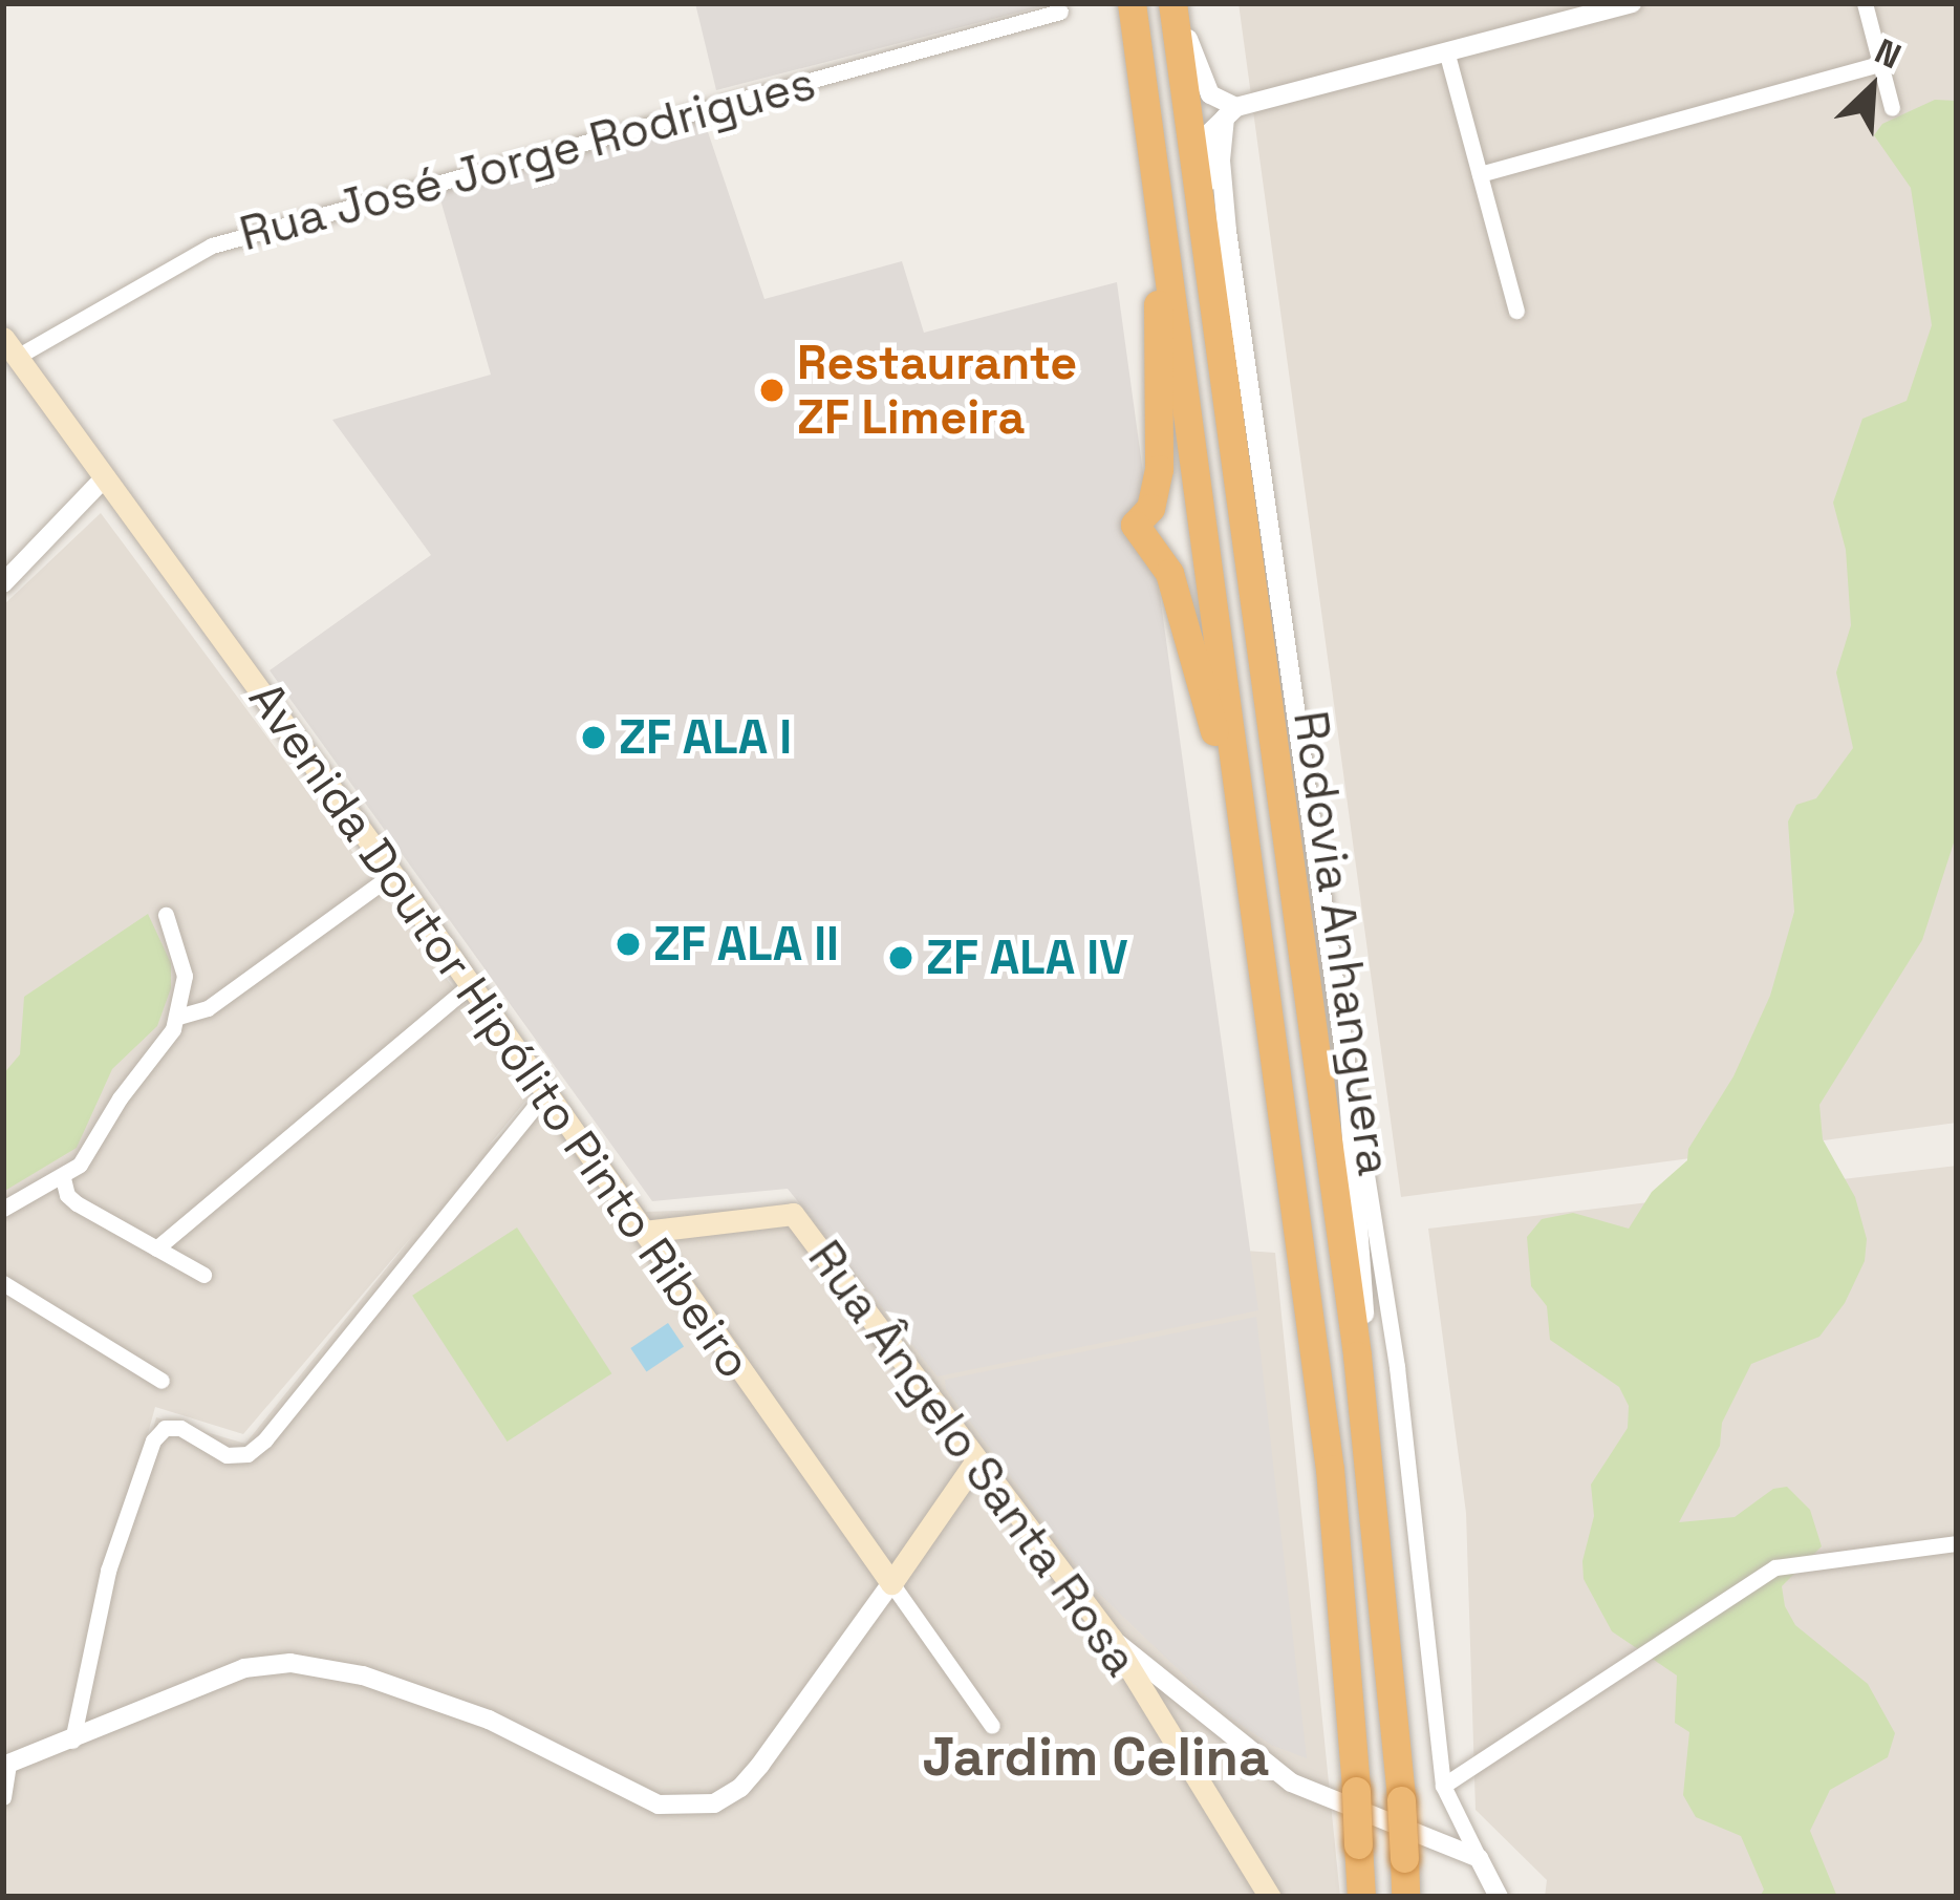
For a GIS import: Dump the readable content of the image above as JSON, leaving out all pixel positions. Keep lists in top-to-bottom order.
{
  "streets": {
    "highway": ["Rodovia Anhanguera"],
    "main road": ["Avenida Doutor Hipólito Pinto Ribeiro", "Rua Ângelo Santa Rosa"],
    "street": ["Rua José Jorge Rodrigues"]
  },
  "crossings": [
    ["Rua José Jorge Rodrigues", "Avenida Doutor Hipólito Pinto Ribeiro"],
    ["Avenida Doutor Hipólito Pinto Ribeiro", "Rua Ângelo Santa Rosa"]
  ],
  "districts": ["Jardim Celina"],
  "places": [
    "Restaurante ZF Limeira",
    "ZF ALA I",
    "ZF ALA II",
    "ZF ALA IV"
  ],
  "north": "top right"
}
